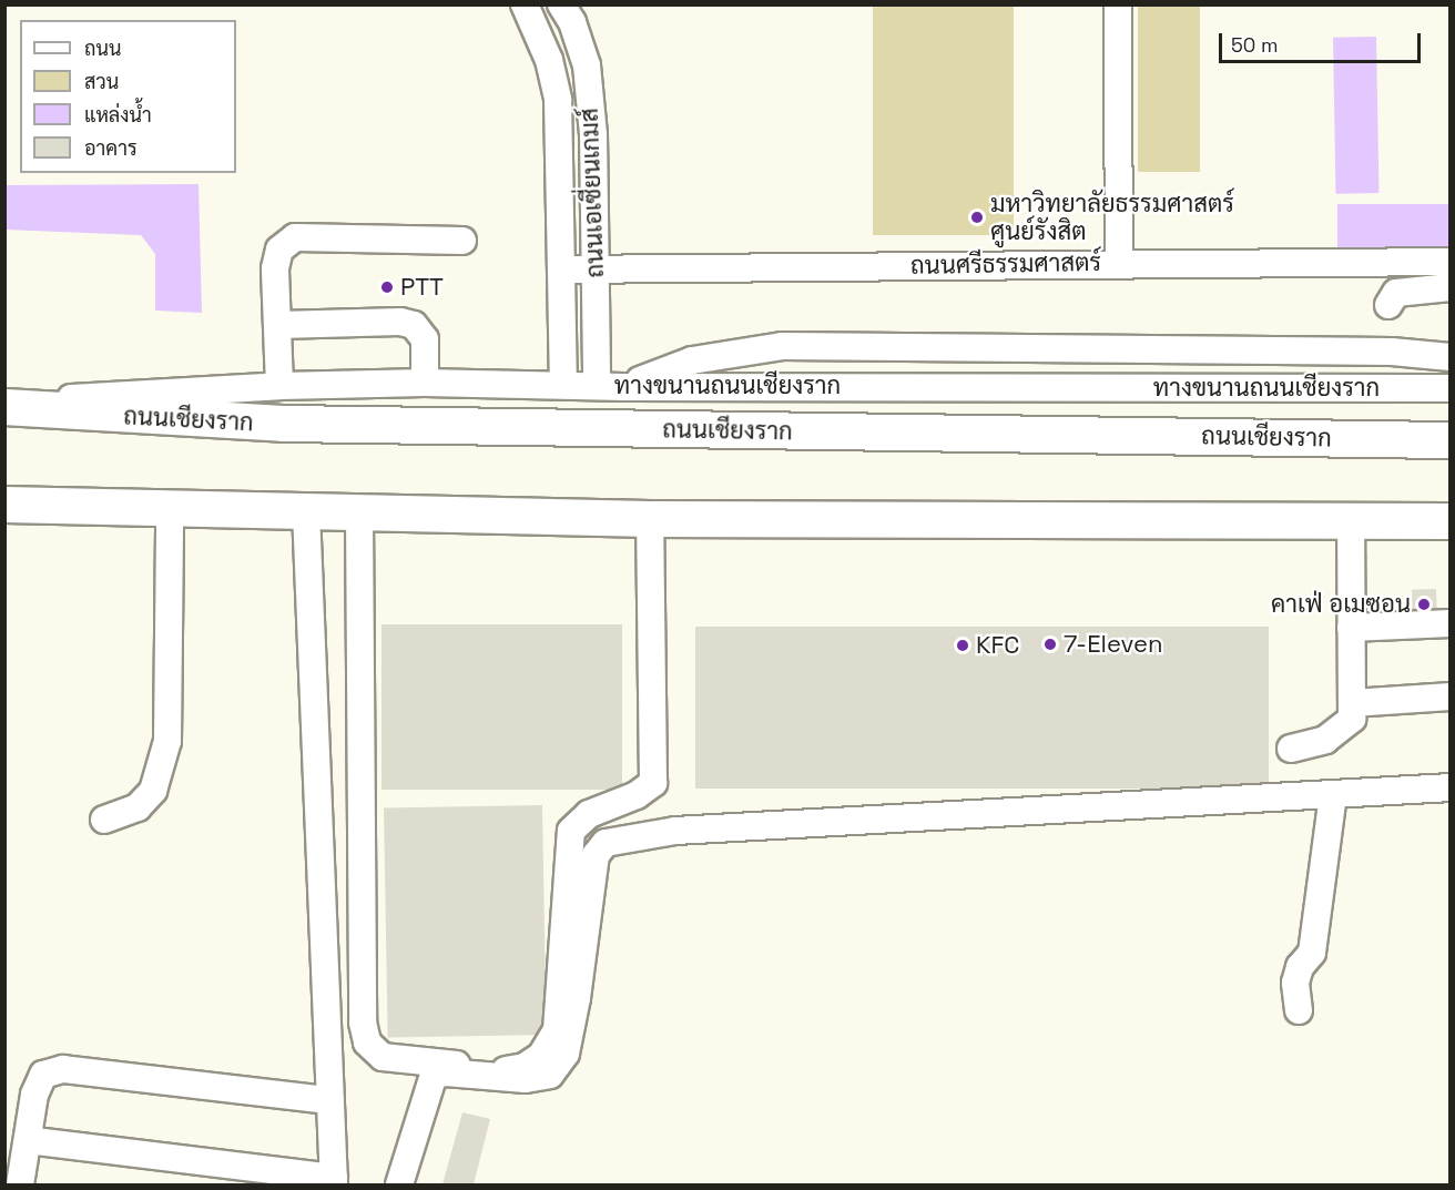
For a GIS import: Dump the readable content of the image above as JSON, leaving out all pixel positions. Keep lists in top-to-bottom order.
{
  "streets": {
    "main road": ["ถนนเชียงราก"],
    "street": ["ถนนเอเซี่ยนเกมส์", "ถนนศรีธรรมศาสตร์", "ทางขนานถนนเชียงราก"]
  },
  "crossings": [
    ["ถนนเอเซี่ยนเกมส์", "ถนนศรีธรรมศาสตร์"],
    ["ถนนเอเซี่ยนเกมส์", "ทางขนานถนนเชียงราก"],
    ["ทางขนานถนนเชียงราก", "ถนนเชียงราก"]
  ],
  "places": [
    "มหาวิทยาลัยธรรมศาสตร์ ศูนย์รังสิต",
    "PTT",
    "คาเฟ่ อเมซอน",
    "7-Eleven",
    "KFC"
  ],
  "legend": [
    "ถนน",
    "สวน",
    "แหล่งน้ำ",
    "อาคาร"
  ],
  "scale_bar": "50 m"
}
